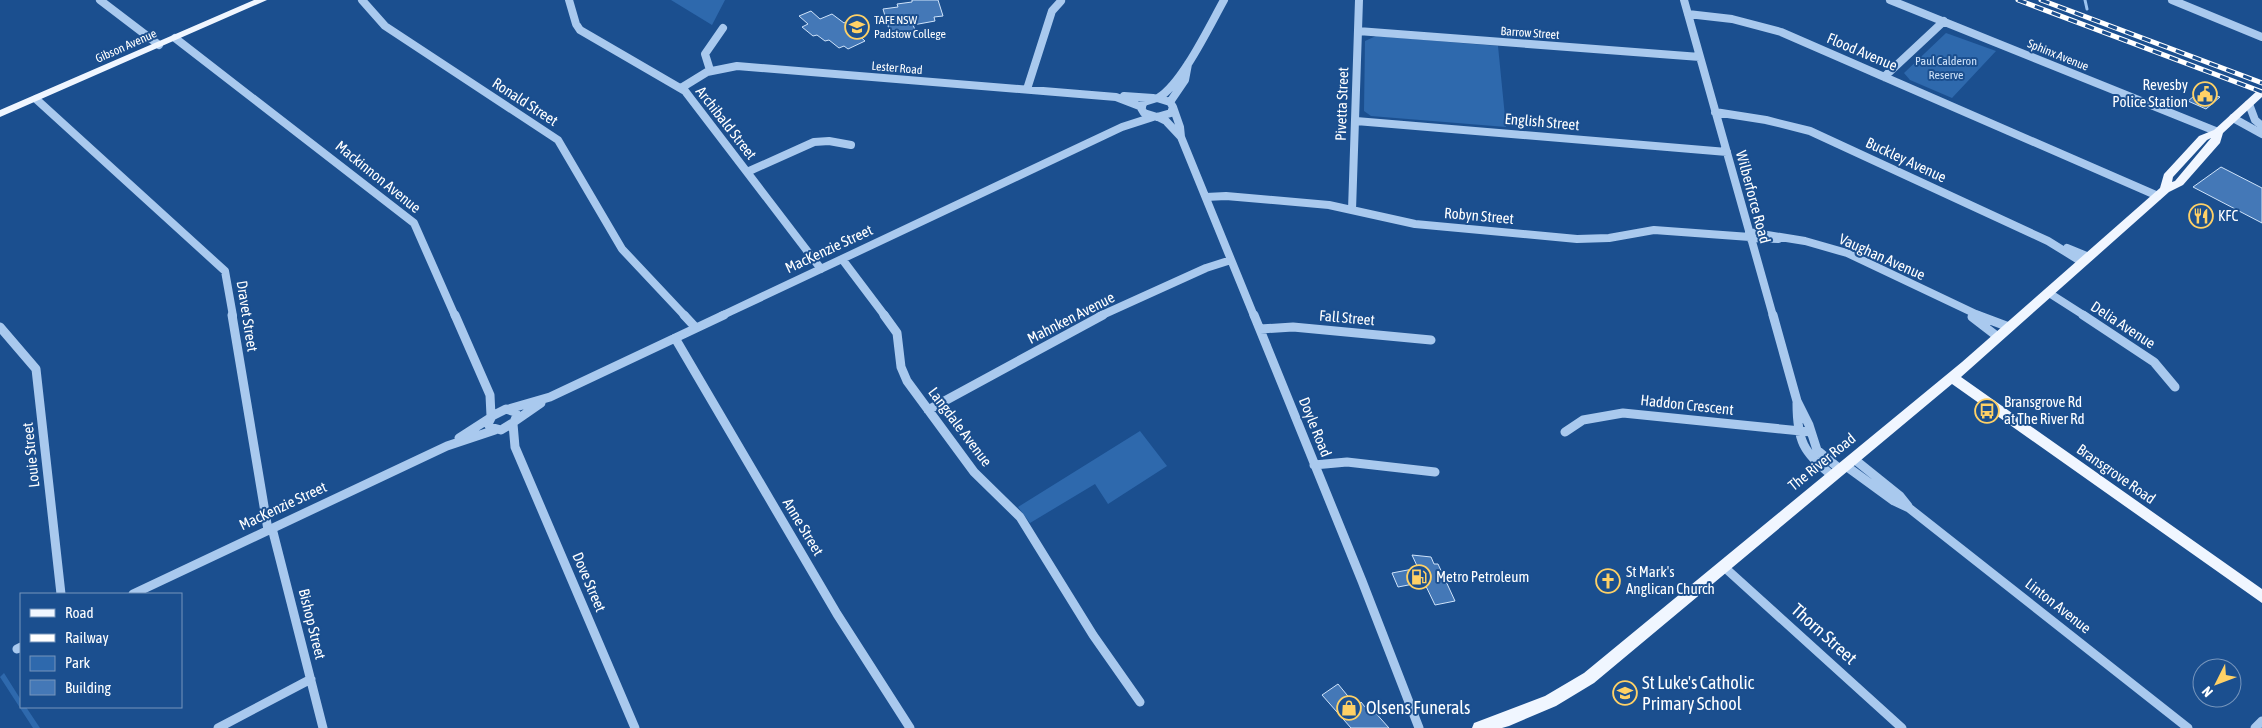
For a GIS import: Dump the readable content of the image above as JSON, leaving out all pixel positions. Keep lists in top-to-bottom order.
{
  "streets": {
    "main road": ["Gibson Avenue", "The River Road", "Bransgrove Road"],
    "street": [
      "Barrow Street",
      "Flood Avenue",
      "Sphinx Avenue",
      "Lester Road",
      "Ronald Street",
      "Pivetta Street",
      "English Street",
      "Archibald Street",
      "Buckley Avenue",
      "Mackinnon Avenue",
      "Wilberforce Road",
      "Robyn Street",
      "MacKenzie Street",
      "Vaughan Avenue",
      "Dravet Street",
      "Mahnken Avenue",
      "Fall Street",
      "Delia Avenue",
      "Haddon Crescent",
      "Langdale Avenue",
      "Doyle Road",
      "Louie Street",
      "Anne Street",
      "Dove Street",
      "Linton Avenue",
      "Bishop Street",
      "Thorn Street"
    ]
  },
  "crossings": [
    ["Barrow Street", "Pivetta Street"],
    ["Barrow Street", "Wilberforce Road"],
    ["Gibson Avenue", "Mackinnon Avenue"],
    ["Gibson Avenue", "Dravet Street"],
    ["Flood Avenue", "Wilberforce Road"],
    ["Flood Avenue", "The River Road"],
    ["Sphinx Avenue", "The River Road"],
    ["Lester Road", "Archibald Street"],
    ["Lester Road", "MacKenzie Street"],
    ["Lester Road", "Doyle Road"],
    ["Ronald Street", "MacKenzie Street"],
    ["Pivetta Street", "English Street"],
    ["Pivetta Street", "Robyn Street"],
    ["English Street", "Wilberforce Road"],
    ["Archibald Street", "MacKenzie Street"],
    ["Buckley Avenue", "Wilberforce Road"],
    ["Buckley Avenue", "The River Road"],
    ["Mackinnon Avenue", "MacKenzie Street"],
    ["Mackinnon Avenue", "Dove Street"],
    ["Wilberforce Road", "Robyn Street"],
    ["Wilberforce Road", "Vaughan Avenue"],
    ["Wilberforce Road", "Haddon Crescent"],
    ["Wilberforce Road", "The River Road"],
    ["Wilberforce Road", "Linton Avenue"],
    ["Robyn Street", "Vaughan Avenue"],
    ["Robyn Street", "Doyle Road"],
    ["MacKenzie Street", "Dravet Street"],
    ["MacKenzie Street", "Langdale Avenue"],
    ["MacKenzie Street", "Doyle Road"],
    ["MacKenzie Street", "Anne Street"],
    ["MacKenzie Street", "Dove Street"],
    ["MacKenzie Street", "Bishop Street"],
    ["Vaughan Avenue", "The River Road"],
    ["Dravet Street", "Bishop Street"],
    ["Mahnken Avenue", "Langdale Avenue"],
    ["Mahnken Avenue", "Doyle Road"],
    ["Fall Street", "Doyle Road"],
    ["Delia Avenue", "The River Road"],
    ["The River Road", "Bransgrove Road"],
    ["The River Road", "Linton Avenue"],
    ["The River Road", "Thorn Street"]
  ],
  "parks": ["Paul Calderon Reserve"],
  "places": {
    "school or university": ["TAFE NSW Padstow College", "St Luke's Catholic Primary School"],
    "public building": ["Revesby Police Station"],
    "restaurant": ["KFC"],
    "bus stop": ["Bransgrove Rd at The River Rd"],
    "fuel station": ["Metro Petroleum"],
    "church": ["St Mark's Anglican Church"],
    "shop": ["Olsens Funerals"]
  },
  "legend": [
    "Road",
    "Railway",
    "Park",
    "Building"
  ],
  "north": "bottom left"
}
